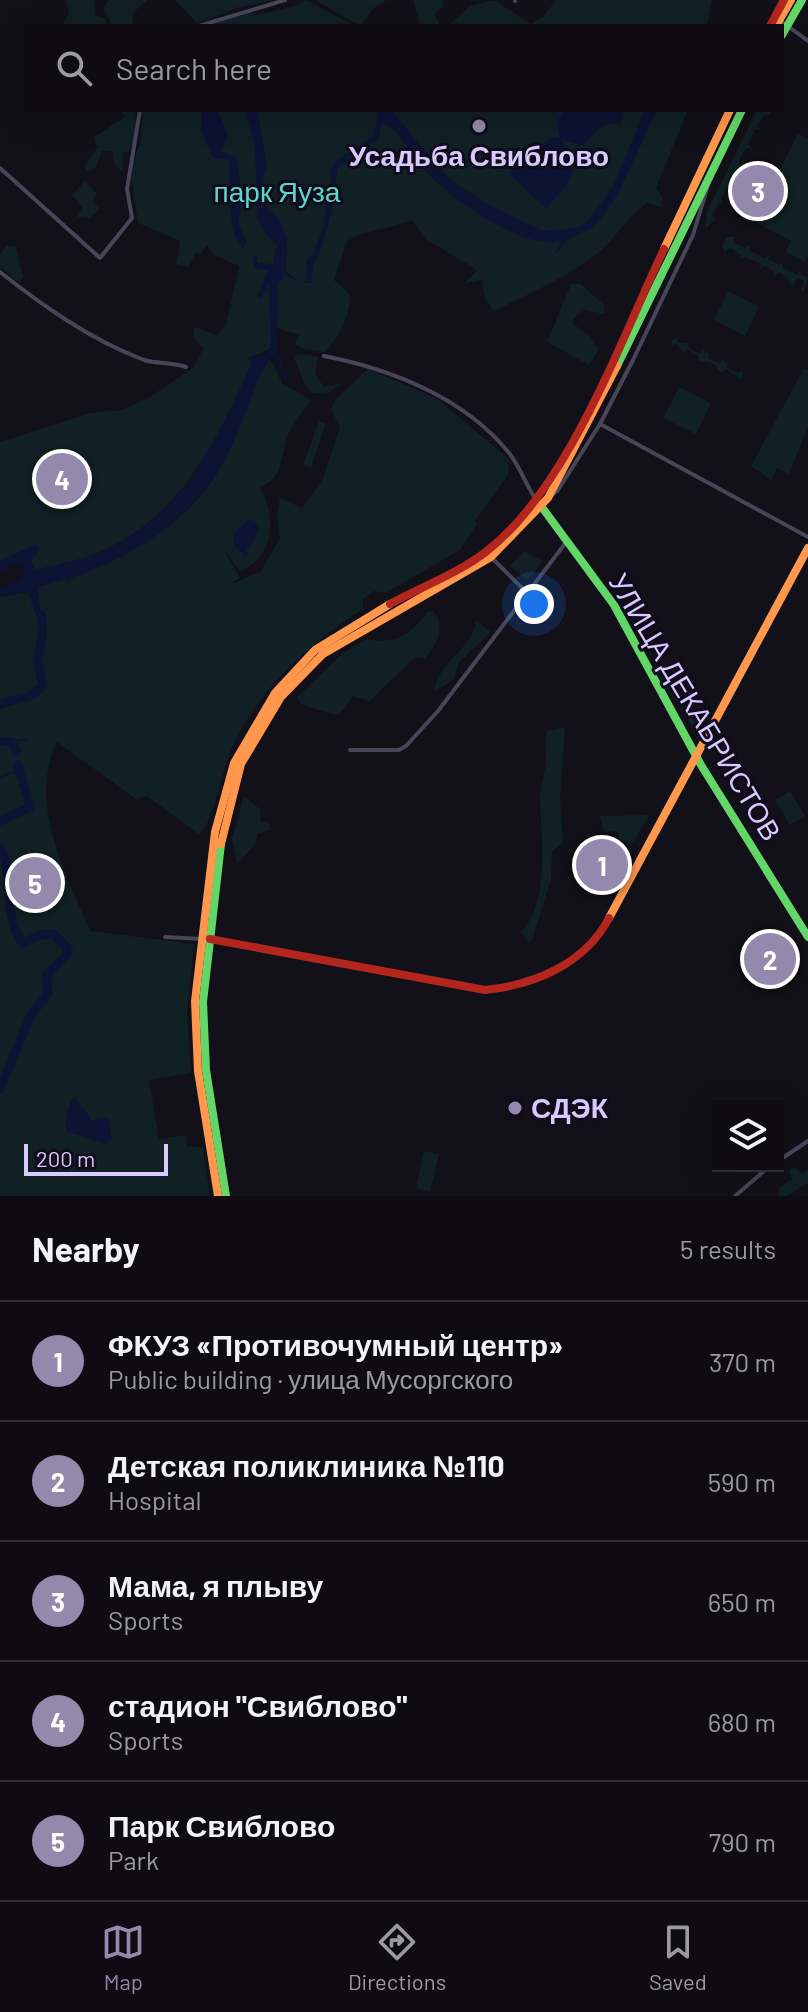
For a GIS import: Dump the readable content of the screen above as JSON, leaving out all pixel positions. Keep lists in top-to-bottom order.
{
  "streets": {
    "main road": ["УЛИЦА ДЕКАБРИСТОВ"]
  },
  "parks": ["парк Яуза"],
  "places": ["Усадьба Свиблово", "СДЭК"],
  "scale_bar": "200 m",
  "page": {
    "search": "Search here",
    "pins": [
      "3",
      "4",
      "1",
      "5",
      "2"
    ],
    "scale": "200 m",
    "heading": ["Nearby", "5 results"],
    "list": [
      {
        "mark": "1",
        "name": "ФКУЗ «Противочумный центр»",
        "note": "Public building · улица Мусоргского",
        "value": "370 m"
      },
      {
        "mark": "2",
        "name": "Детская поликлиника №110",
        "note": "Hospital",
        "value": "590 m"
      },
      {
        "mark": "3",
        "name": "Мама, я плыву",
        "note": "Sports",
        "value": "650 m"
      },
      {
        "mark": "4",
        "name": "стадион \"Свиблово\"",
        "note": "Sports",
        "value": "680 m"
      },
      {
        "mark": "5",
        "name": "Парк Свиблово",
        "note": "Park",
        "value": "790 m"
      }
    ],
    "nav": ["Map", "Directions", "Saved"]
  }
}
